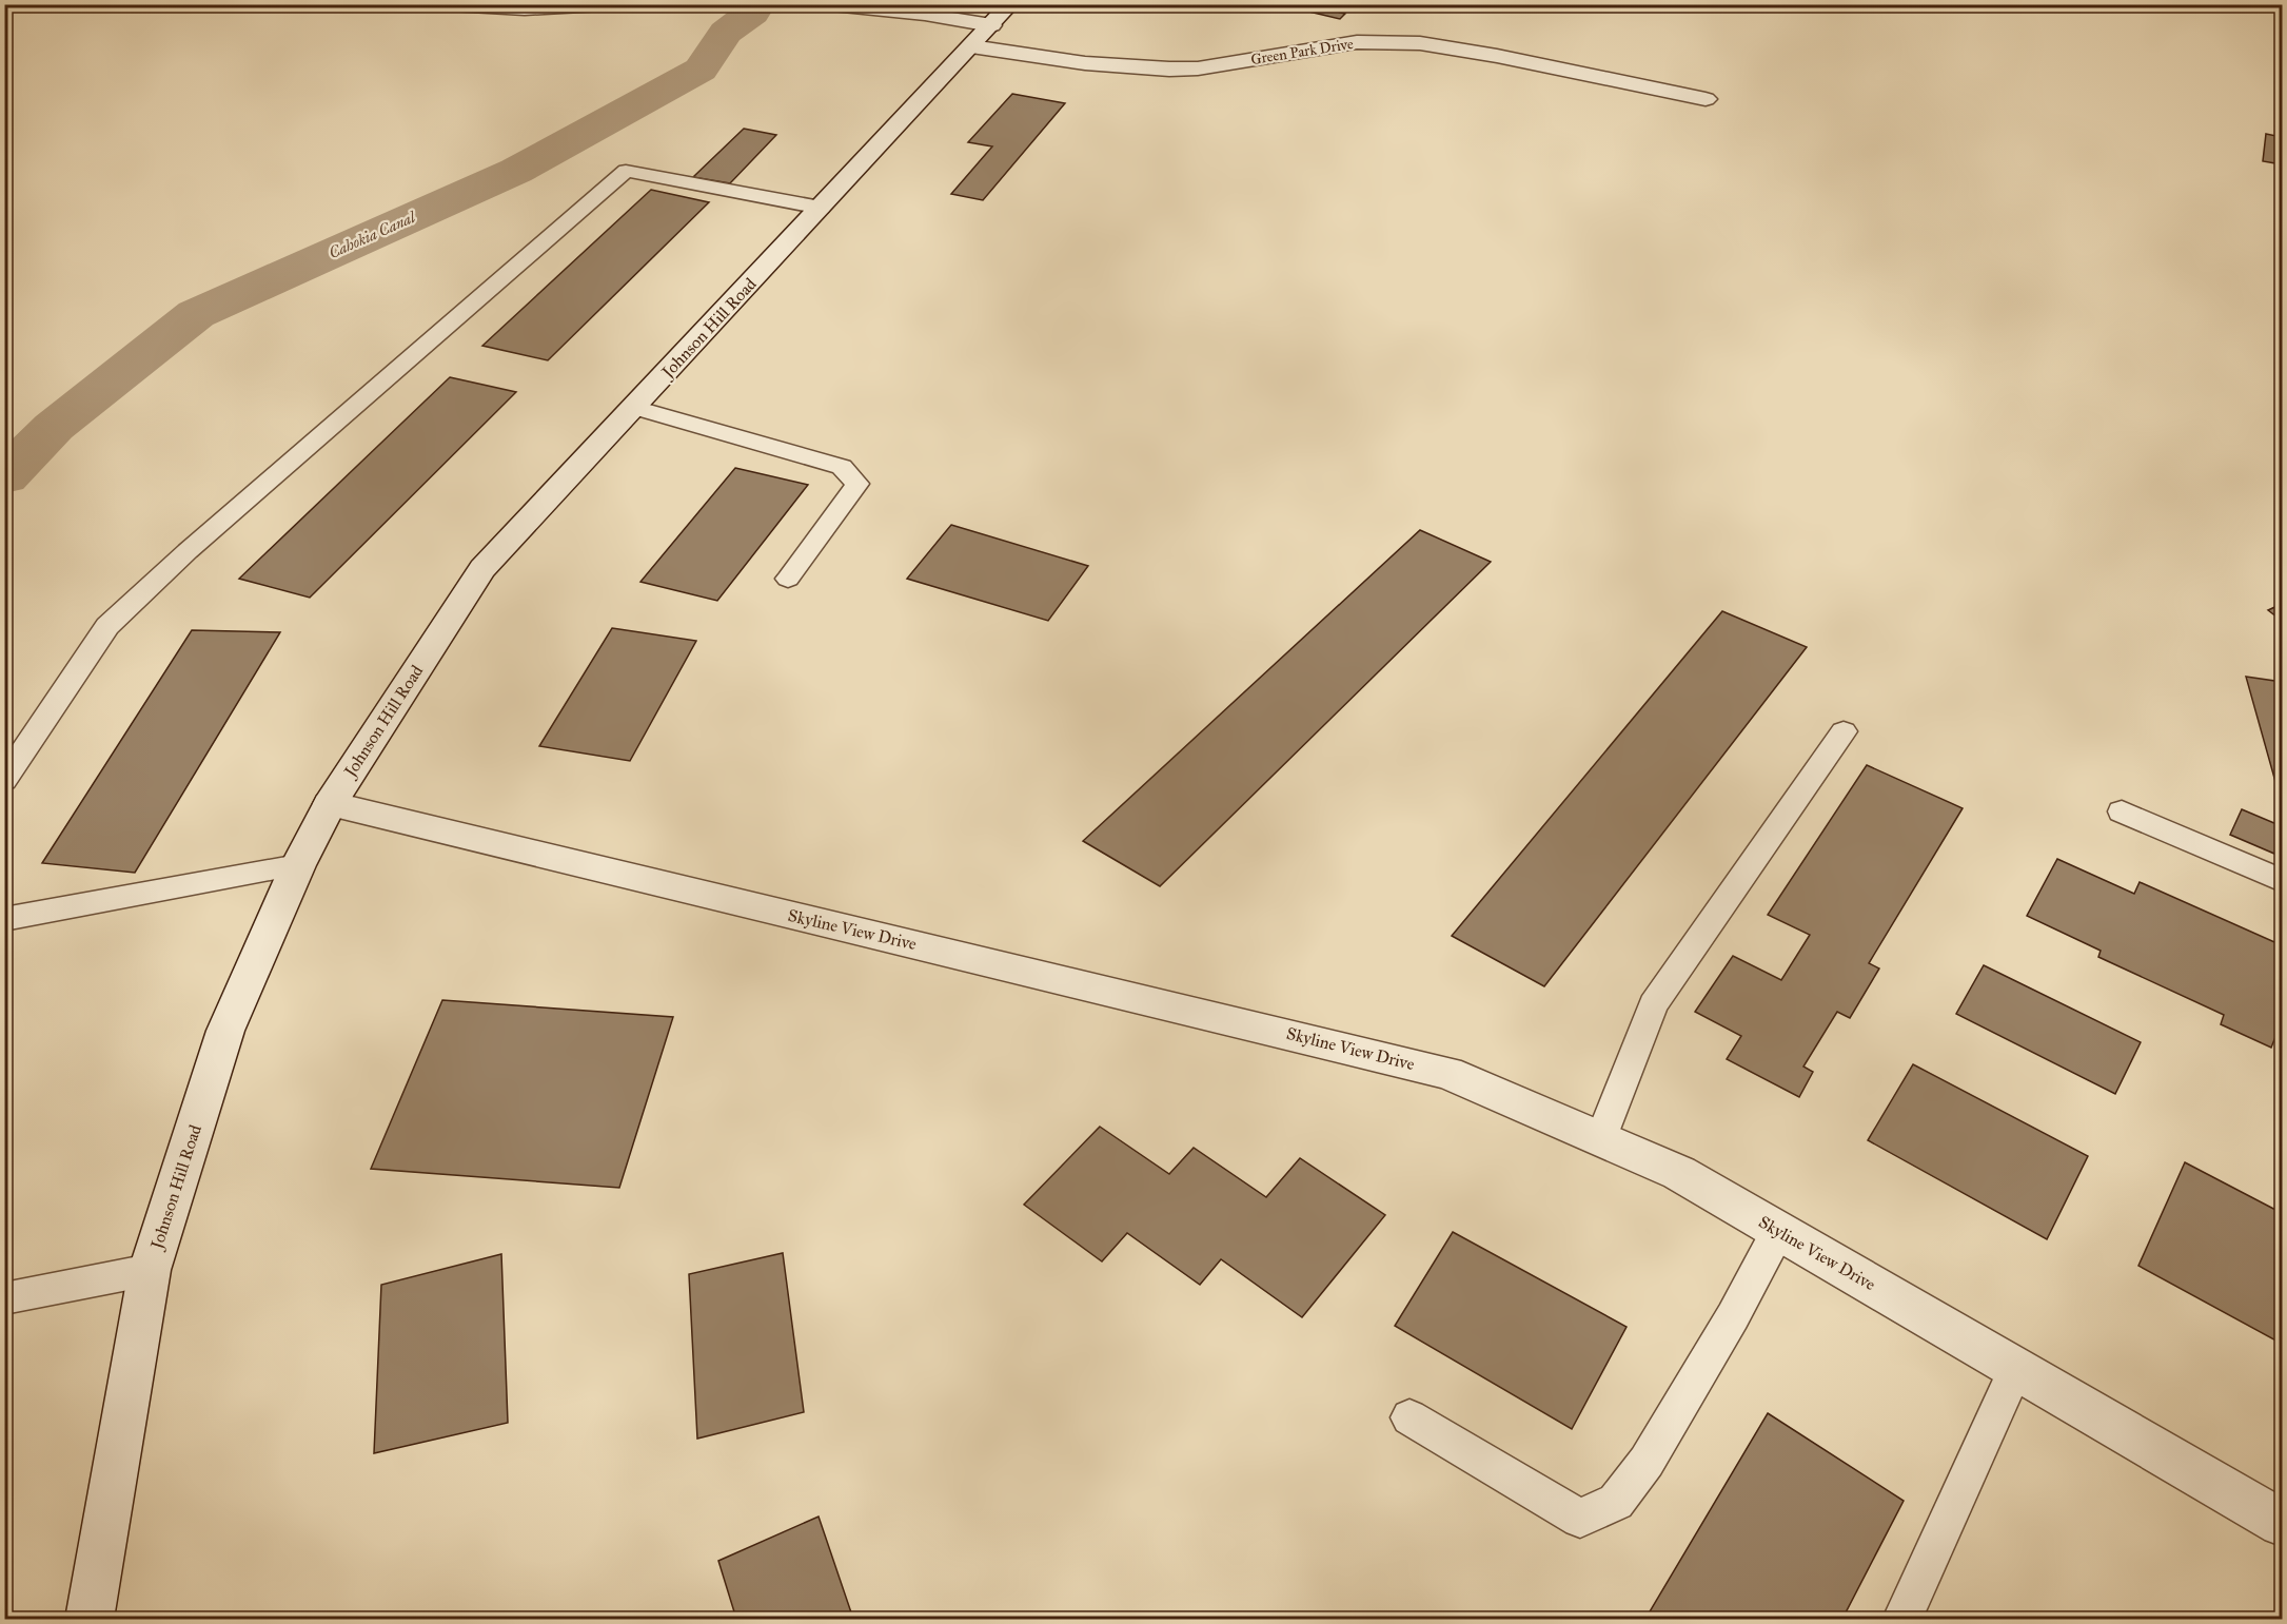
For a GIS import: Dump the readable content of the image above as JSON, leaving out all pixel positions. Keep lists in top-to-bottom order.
{
  "streets": {
    "street": ["Green Park Drive", "Johnson Hill Road", "Skyline View Drive"]
  },
  "crossings": [
    ["Green Park Drive", "Johnson Hill Road"],
    ["Johnson Hill Road", "Skyline View Drive"]
  ],
  "water": ["Cahokia Canal"]
}
